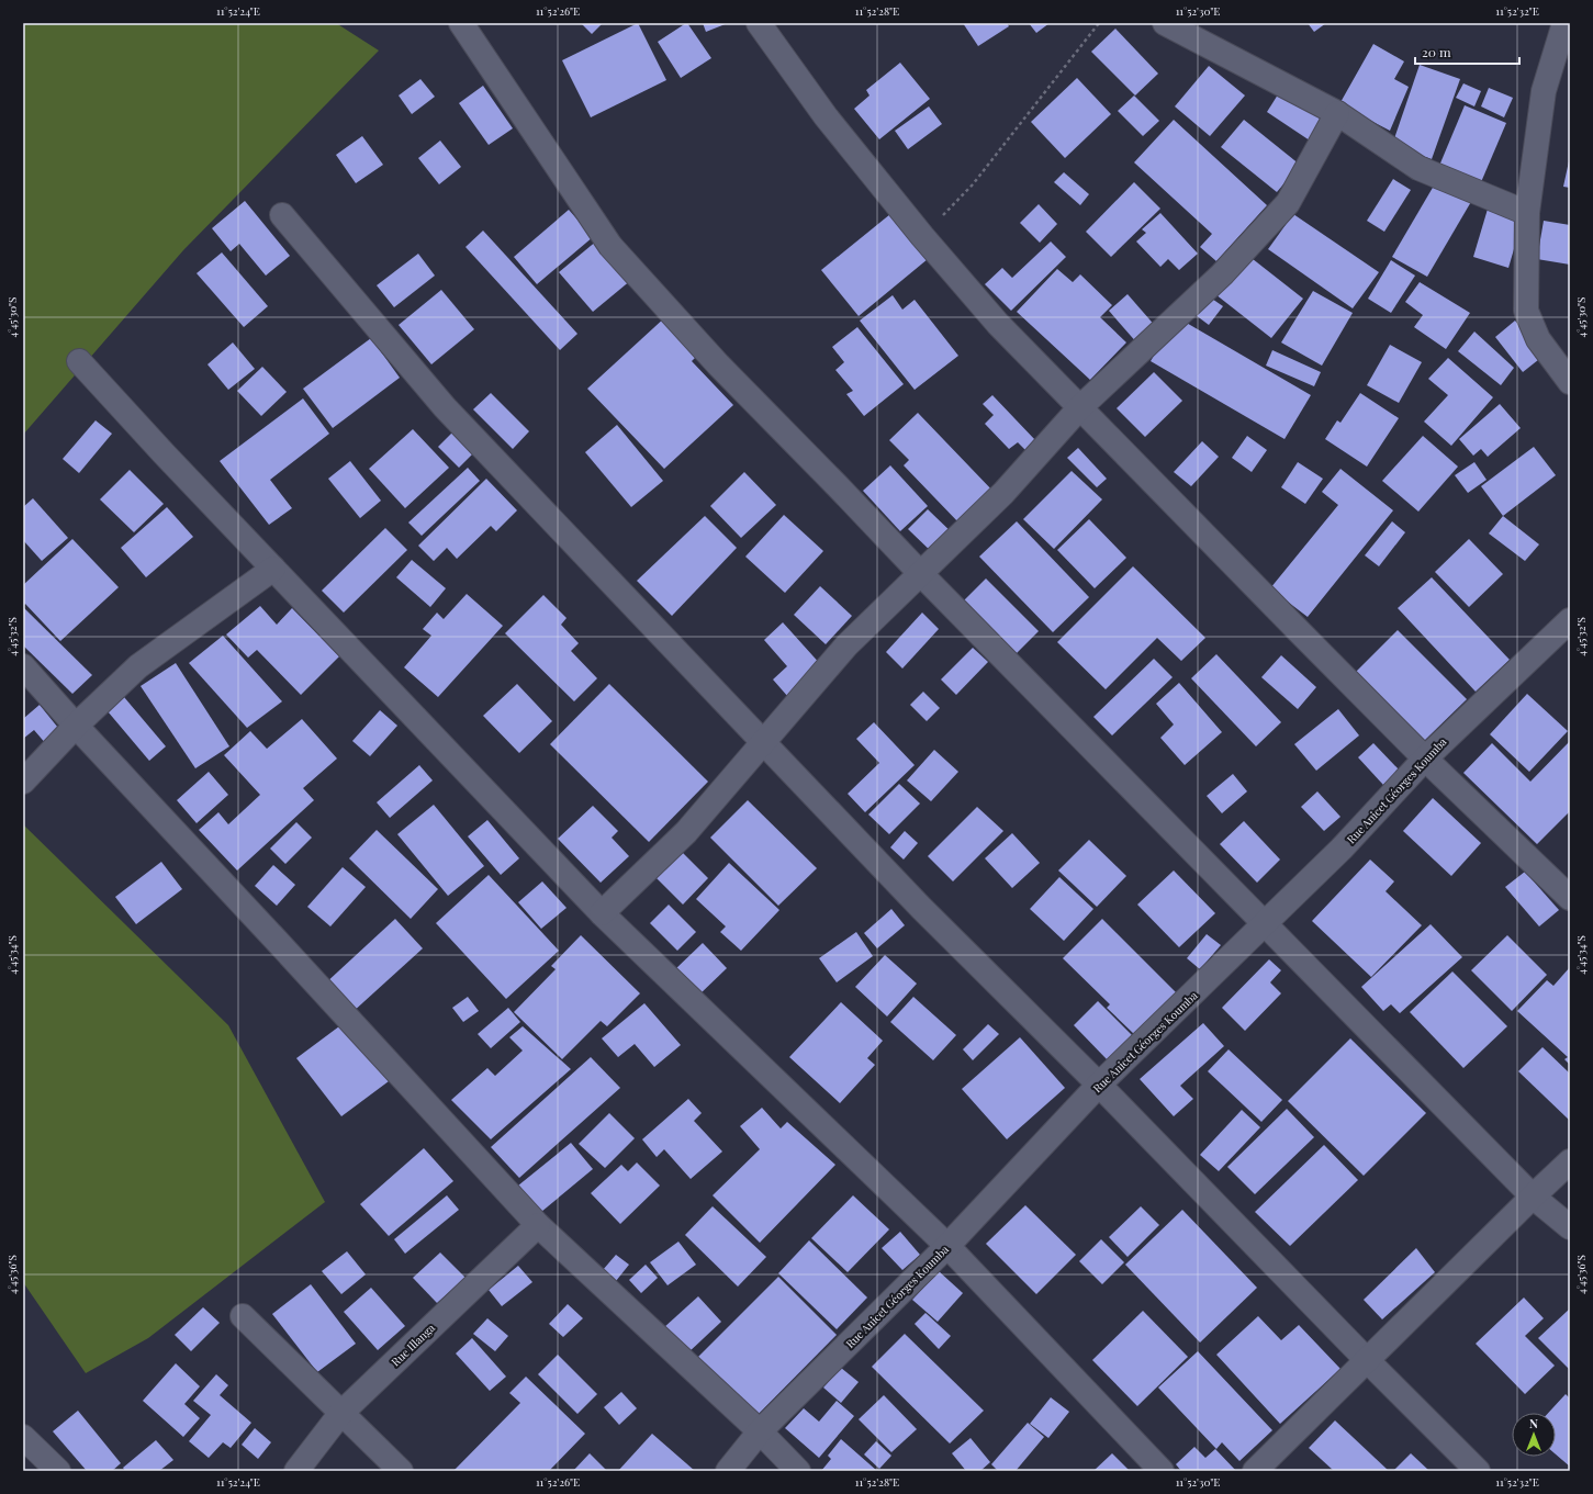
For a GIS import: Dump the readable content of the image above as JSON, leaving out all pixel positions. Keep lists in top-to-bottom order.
{
  "streets": {
    "street": ["Rue Anicet Géorges Koumba", "Rue Illanga"]
  },
  "scale_bar": "20 m",
  "north": "top",
  "coordinates": [
    "11°52'24\"E",
    "11°52'26\"E",
    "11°52'28\"E",
    "11°52'30\"E",
    "11°52'32\"E",
    "4°45'30\"S",
    "4°45'32\"S",
    "4°45'34\"S",
    "4°45'36\"S"
  ]
}
